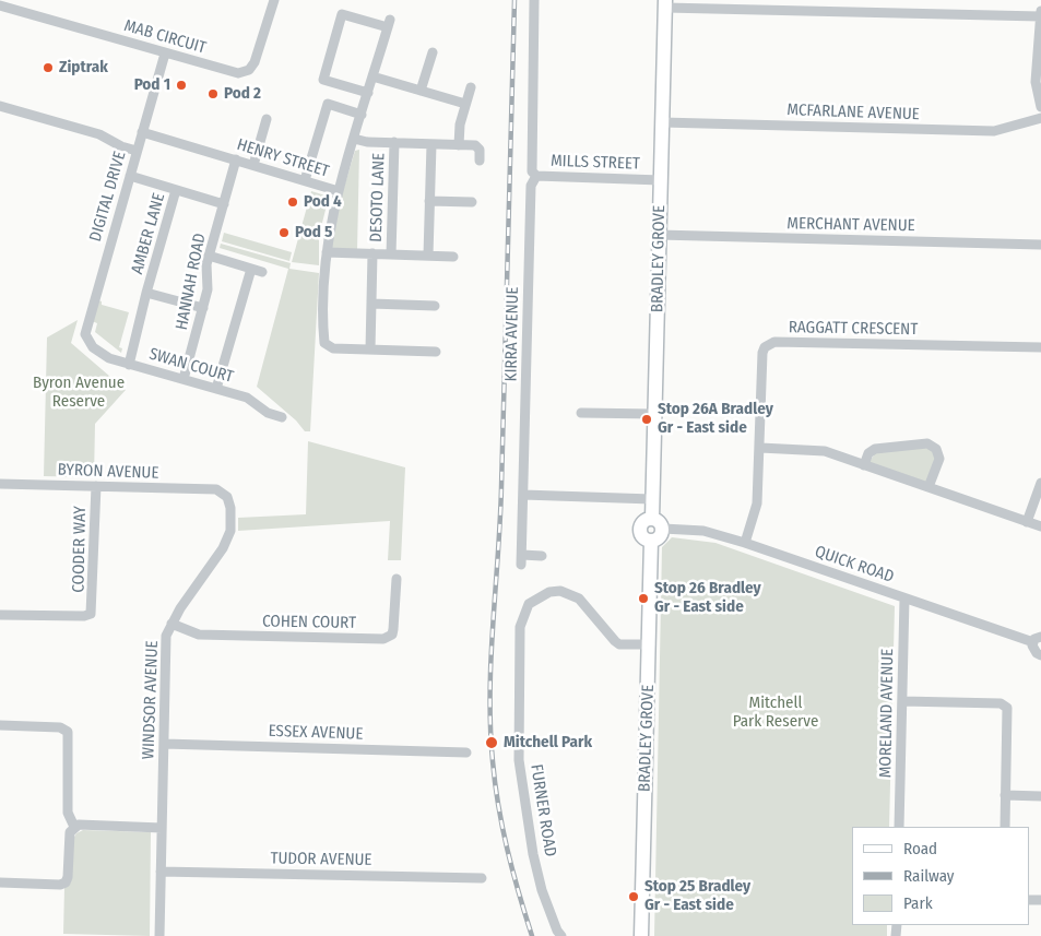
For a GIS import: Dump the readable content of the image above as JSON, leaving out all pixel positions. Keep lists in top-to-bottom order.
{
  "streets": {
    "street": [
      "MAB CIRCUIT",
      "MCFARLANE AVENUE",
      "HENRY STREET",
      "MILLS STREET",
      "DIGITAL DRIVE",
      "DESOTO LANE",
      "MERCHANT AVENUE",
      "AMBER LANE",
      "BRADLEY GROVE",
      "HANNAH ROAD",
      "RAGGATT CRESCENT",
      "KIRRA AVENUE",
      "SWAN COURT",
      "BYRON AVENUE",
      "COODER WAY",
      "QUICK ROAD",
      "COHEN COURT",
      "WINDSOR AVENUE",
      "MORELAND AVENUE",
      "ESSEX AVENUE",
      "FURNER ROAD",
      "TUDOR AVENUE"
    ]
  },
  "crossings": [
    ["MAB CIRCUIT", "DIGITAL DRIVE"],
    ["MCFARLANE AVENUE", "BRADLEY GROVE"],
    ["HENRY STREET", "DIGITAL DRIVE"],
    ["HENRY STREET", "HANNAH ROAD"],
    ["MILLS STREET", "BRADLEY GROVE"],
    ["MILLS STREET", "KIRRA AVENUE"],
    ["DIGITAL DRIVE", "SWAN COURT"],
    ["MERCHANT AVENUE", "BRADLEY GROVE"],
    ["AMBER LANE", "HANNAH ROAD"],
    ["BRADLEY GROVE", "QUICK ROAD"],
    ["BRADLEY GROVE", "FURNER ROAD"],
    ["HANNAH ROAD", "SWAN COURT"],
    ["RAGGATT CRESCENT", "QUICK ROAD"],
    ["BYRON AVENUE", "COODER WAY"],
    ["BYRON AVENUE", "WINDSOR AVENUE"],
    ["QUICK ROAD", "MORELAND AVENUE"],
    ["COHEN COURT", "WINDSOR AVENUE"],
    ["WINDSOR AVENUE", "ESSEX AVENUE"],
    ["WINDSOR AVENUE", "TUDOR AVENUE"]
  ],
  "parks": ["Byron Avenue Reserve", "Mitchell Park Reserve"],
  "places": [
    "Ziptrak",
    "Pod 1",
    "Pod 2",
    "Pod 4",
    "Pod 5",
    "Stop 26A Bradley Gr - East side",
    "Stop 26 Bradley Gr - East side",
    "Mitchell Park",
    "Stop 25 Bradley Gr - East side"
  ],
  "legend": ["Road", "Railway", "Park"]
}
